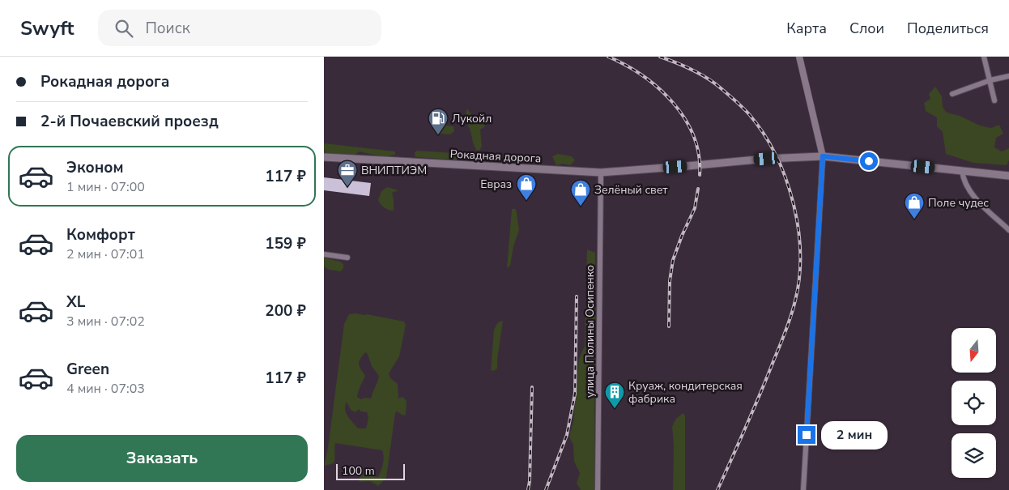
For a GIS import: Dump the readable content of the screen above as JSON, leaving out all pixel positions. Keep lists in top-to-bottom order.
{
  "streets": {
    "main road": ["Рокадная дорога"],
    "street": ["улица Полины Осипенко"]
  },
  "crossings": [
    ["Рокадная дорога", "улица Полины Осипенко"]
  ],
  "places": {
    "fuel station": ["Лукойл"],
    "office": ["ВНИПТИЭМ"],
    "shop": ["Евраз", "Зелёный свет", "Поле чудес"],
    "building": ["Круаж, кондитерская фабрика"]
  },
  "scale_bar": "100 m",
  "north": "bottom",
  "page": {
    "header": "Swyft",
    "search": "Поиск",
    "nav": ["Карта", "Слои", "Поделиться"],
    "banner": ["Рокадная дорога", "2-й Почаевский проезд"],
    "list": [
      {
        "name": "Эконом",
        "note": "1 мин · 07:00",
        "value": "117 ₽"
      },
      {
        "name": "Комфорт",
        "note": "2 мин · 07:01",
        "value": "159 ₽"
      },
      {
        "name": "XL",
        "note": "3 мин · 07:02",
        "value": "200 ₽"
      },
      {
        "name": "Green",
        "note": "4 мин · 07:03",
        "value": "117 ₽"
      }
    ],
    "bubble": "2 мин",
    "buttons": "Заказать",
    "scale": "100 m"
  }
}
